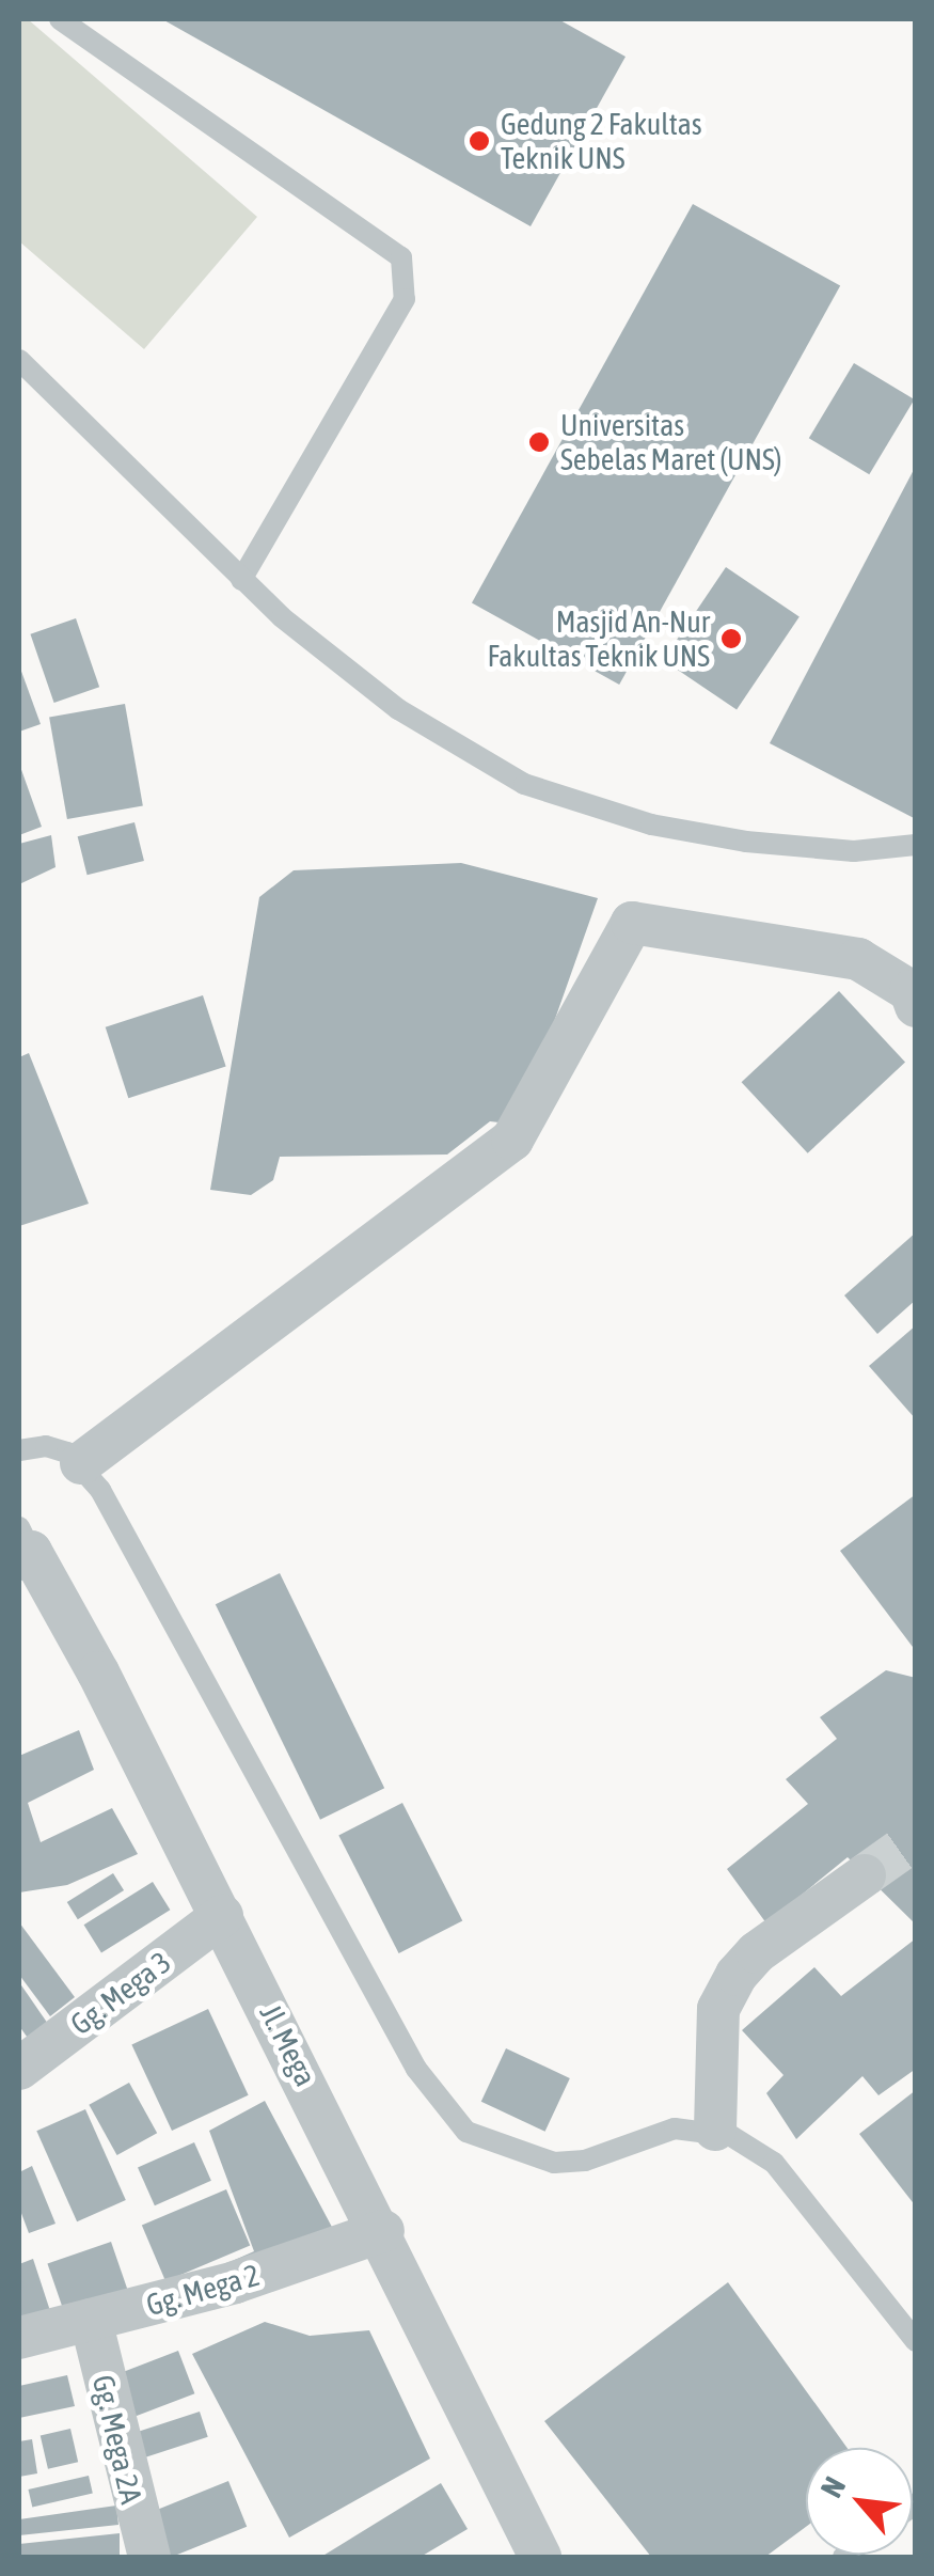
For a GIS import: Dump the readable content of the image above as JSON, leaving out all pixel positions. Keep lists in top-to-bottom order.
{
  "streets": {
    "street": [
      "Gg. Mega 3",
      "Jl. Mega",
      "Gg. Mega 2",
      "Gg. Mega 2A"
    ]
  },
  "crossings": [
    ["Gg. Mega 3", "Jl. Mega"],
    ["Jl. Mega", "Gg. Mega 2"],
    ["Gg. Mega 2", "Gg. Mega 2A"]
  ],
  "places": ["Gedung 2 Fakultas Teknik UNS", "Universitas Sebelas Maret (UNS)", "Masjid An-Nur Fakultas Teknik UNS"],
  "north": "top left"
}
